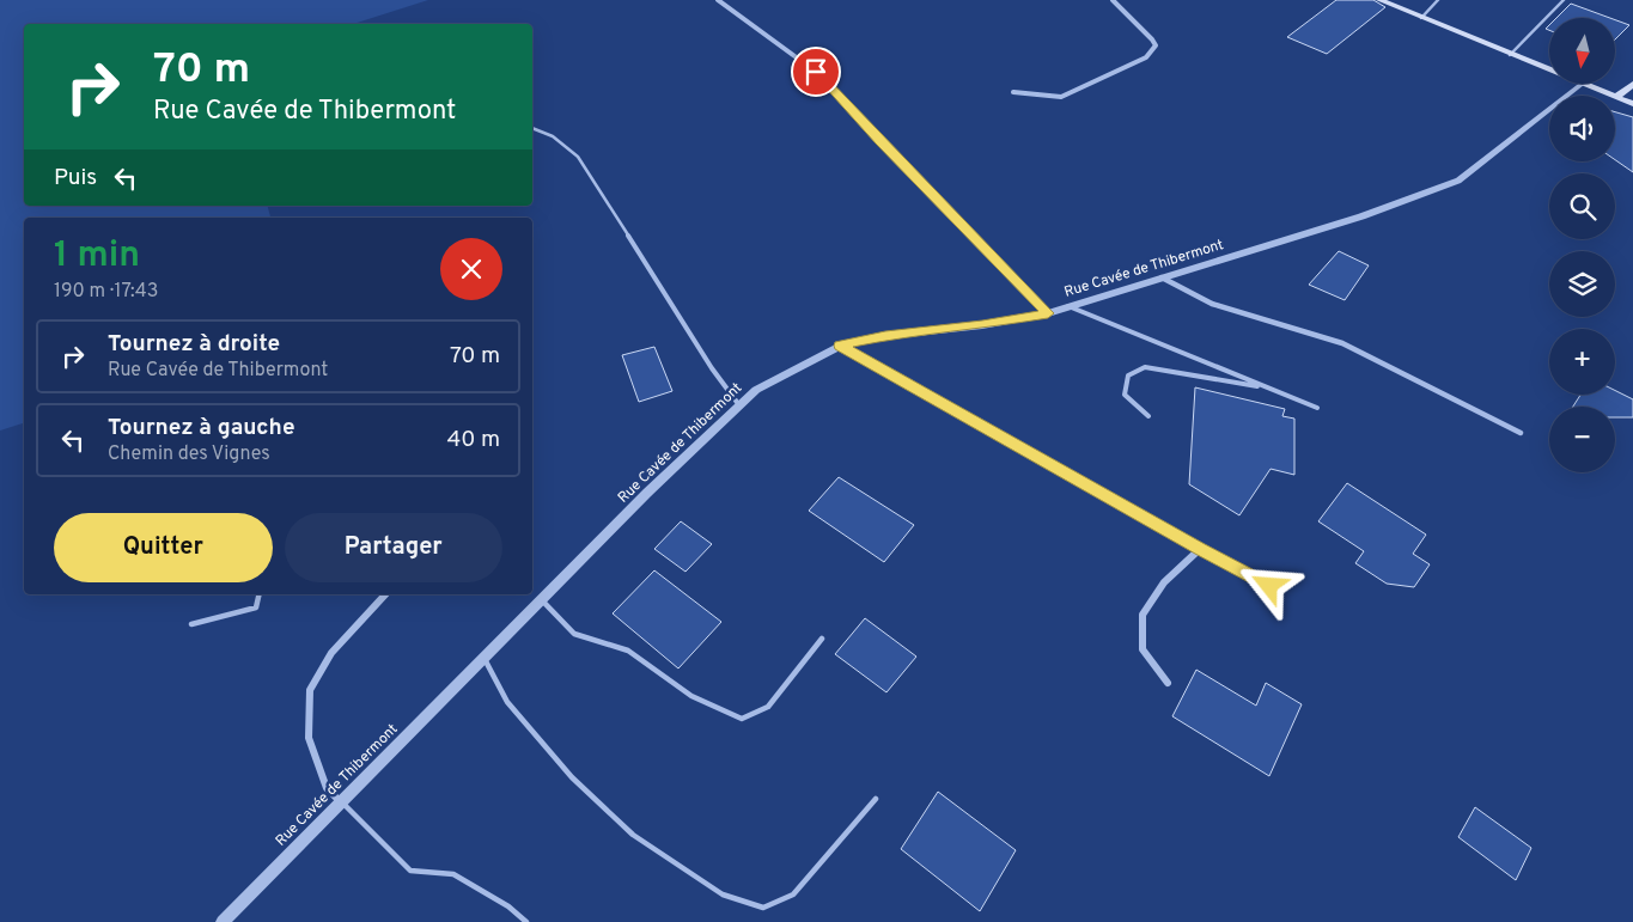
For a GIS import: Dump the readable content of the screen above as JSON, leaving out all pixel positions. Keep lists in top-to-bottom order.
{
  "streets": {
    "street": ["Rue Cavée de Thibermont"]
  },
  "north": "bottom",
  "page": {
    "map_buttons": ["+", "−"],
    "turn": ["70 m", "Rue Cavée de Thibermont"],
    "then": "Puis",
    "heading": ["1 min", "190 m · 17:43"],
    "list": [
      {
        "name": "Tournez à droite",
        "note": "Rue Cavée de Thibermont",
        "value": "70 m"
      },
      {
        "name": "Tournez à gauche",
        "note": "Chemin des Vignes",
        "value": "40 m"
      }
    ],
    "buttons": ["Quitter", "Partager"]
  }
}
